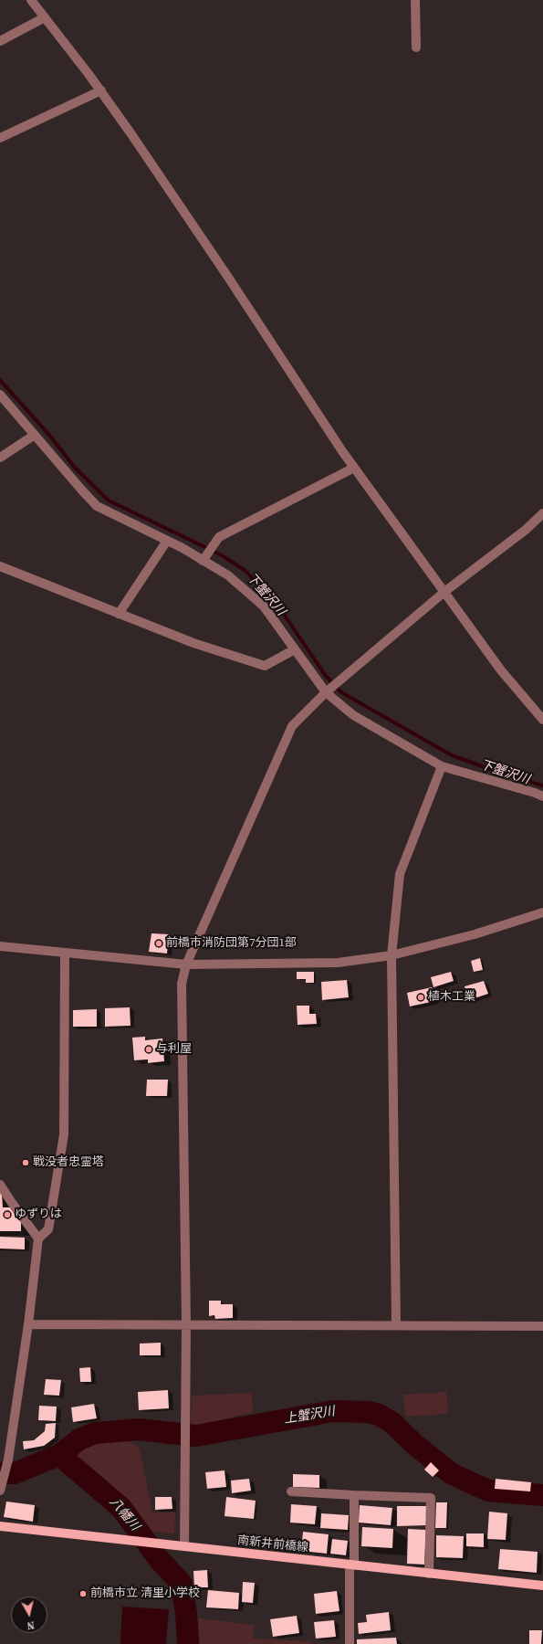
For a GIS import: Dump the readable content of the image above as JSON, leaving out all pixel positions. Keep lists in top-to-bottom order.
{
  "streets": {
    "main road": ["南新井前橋線"]
  },
  "water": ["下蟹沢川", "上蟹沢川", "八幡川"],
  "places": [
    "前橋市消防団第7分団1部",
    "植木工業",
    "与利屋",
    "戦没者忠霊塔",
    "ゆずりは",
    "前橋市立 清里小学校"
  ],
  "north": "bottom"
}
